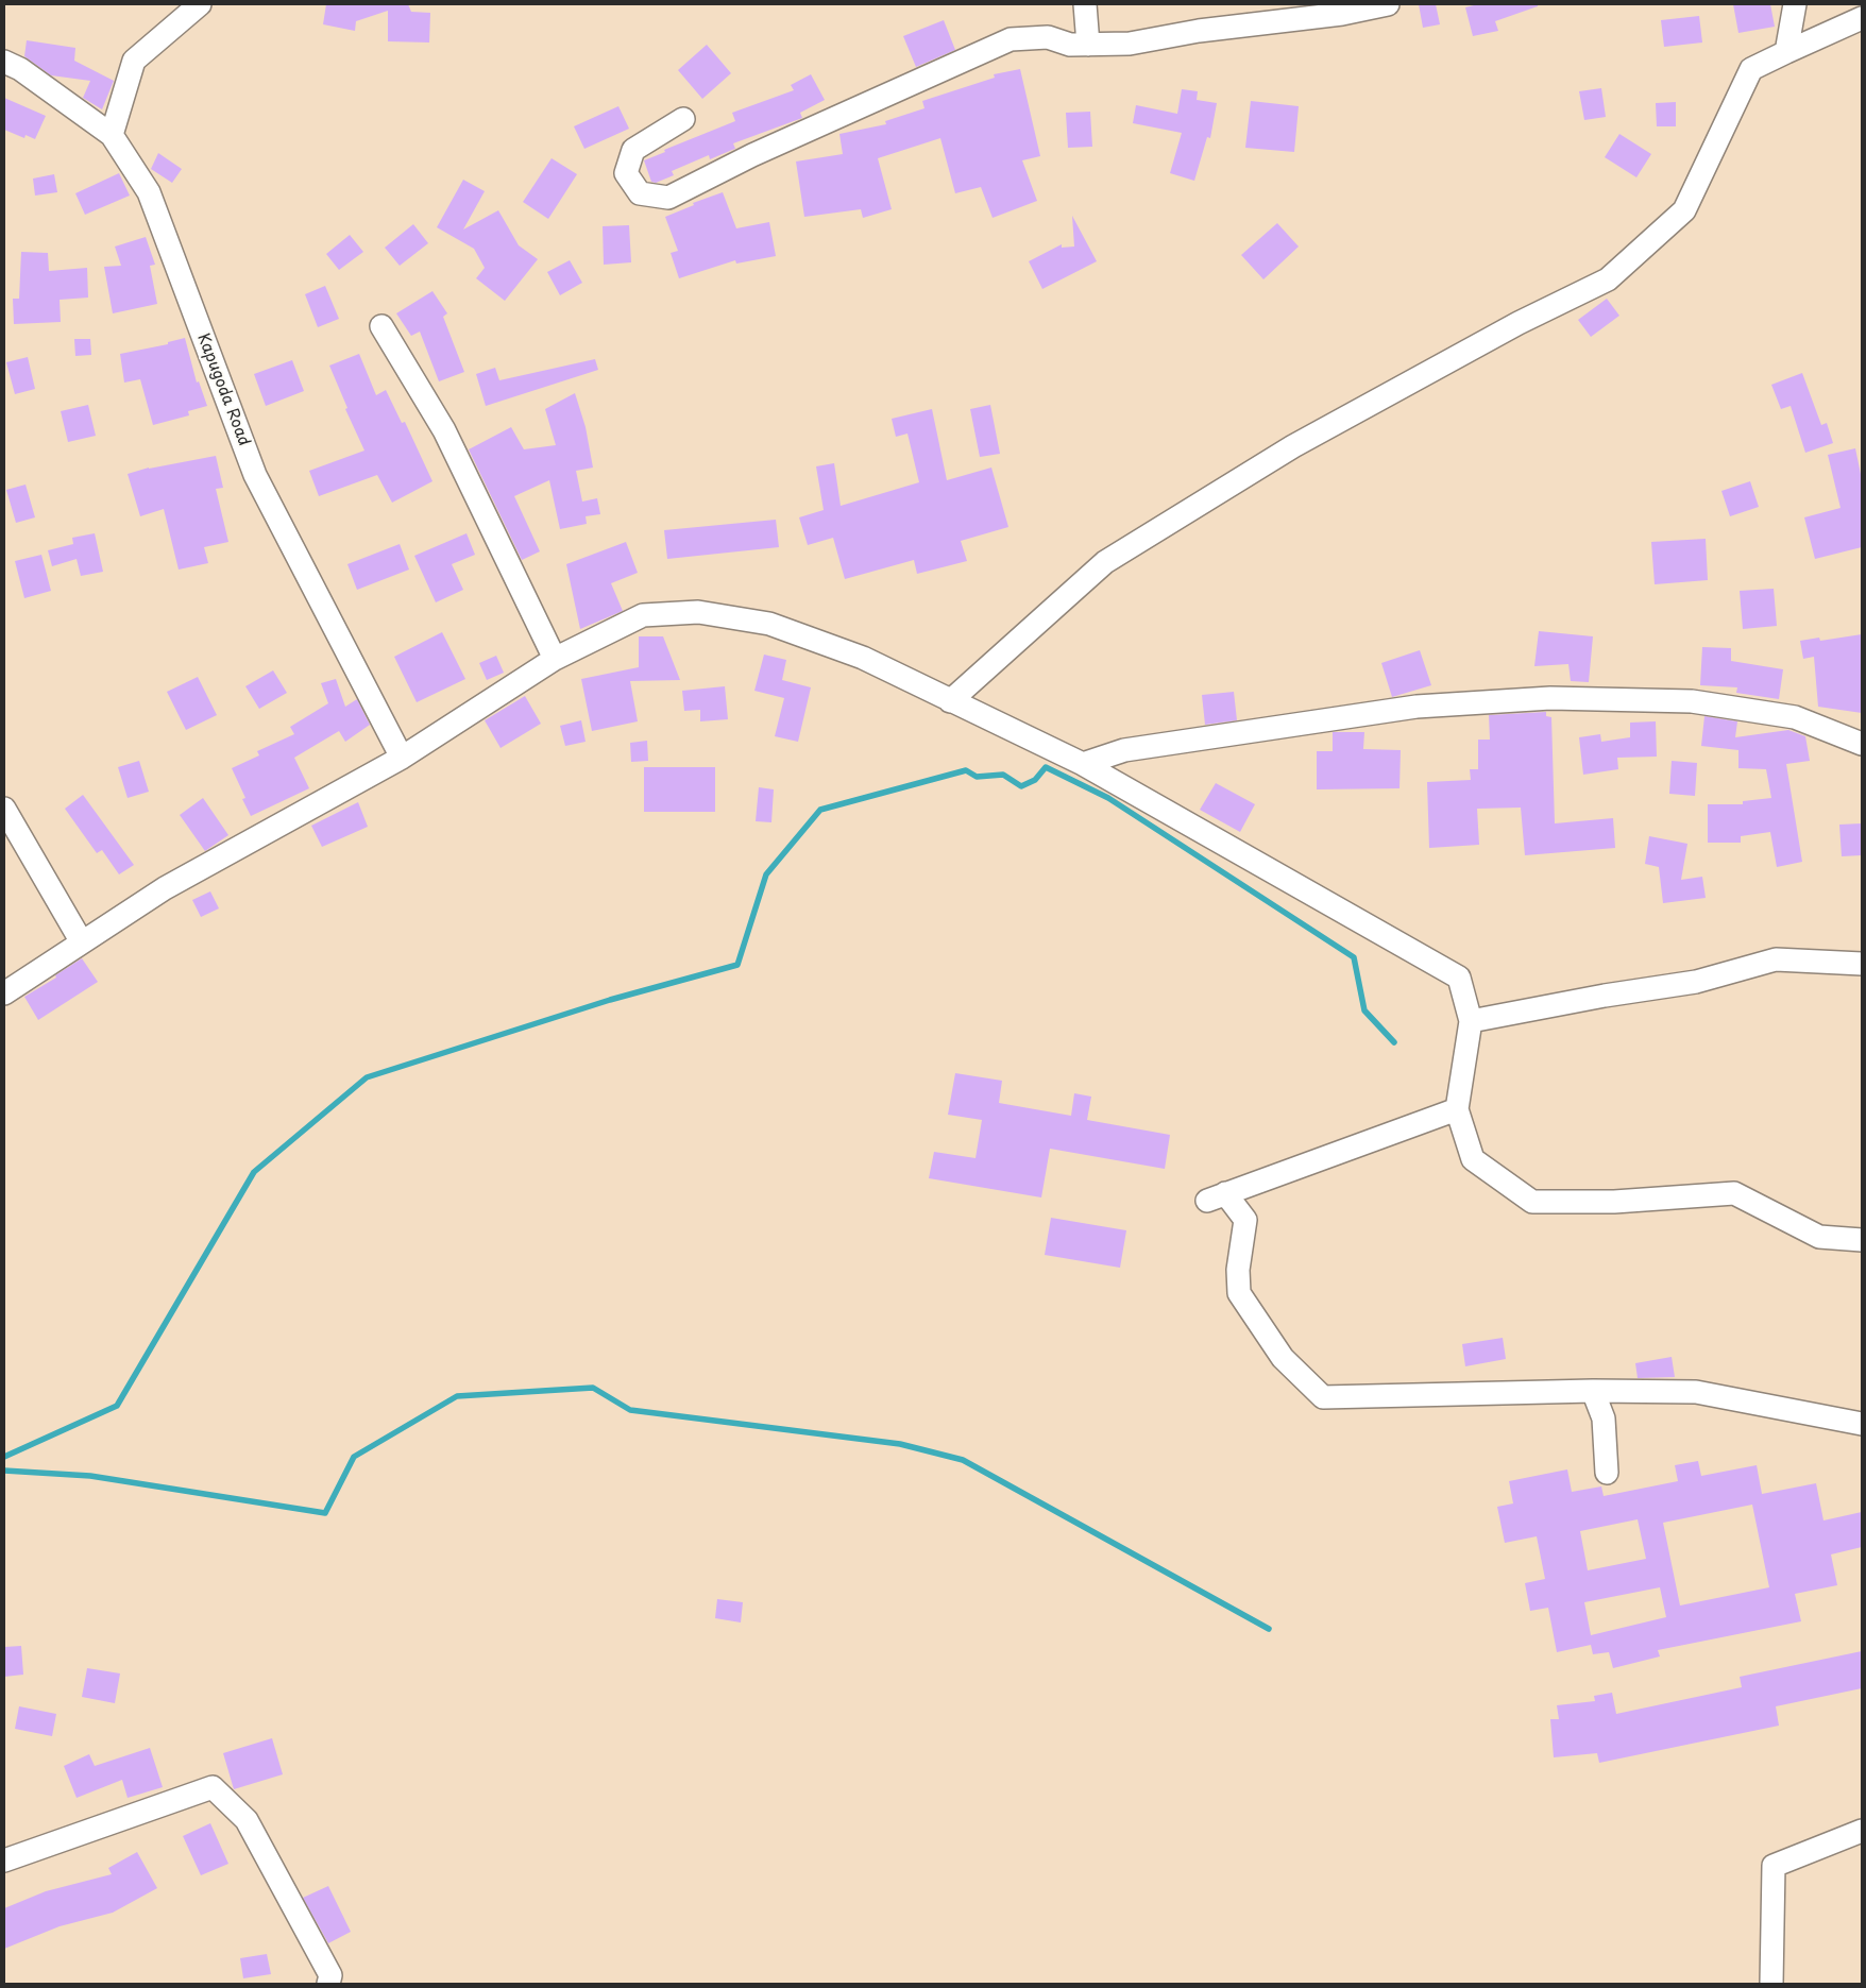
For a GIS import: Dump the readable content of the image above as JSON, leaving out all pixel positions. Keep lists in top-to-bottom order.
{
  "streets": {
    "street": ["Kapugoda Road"]
  }
}
